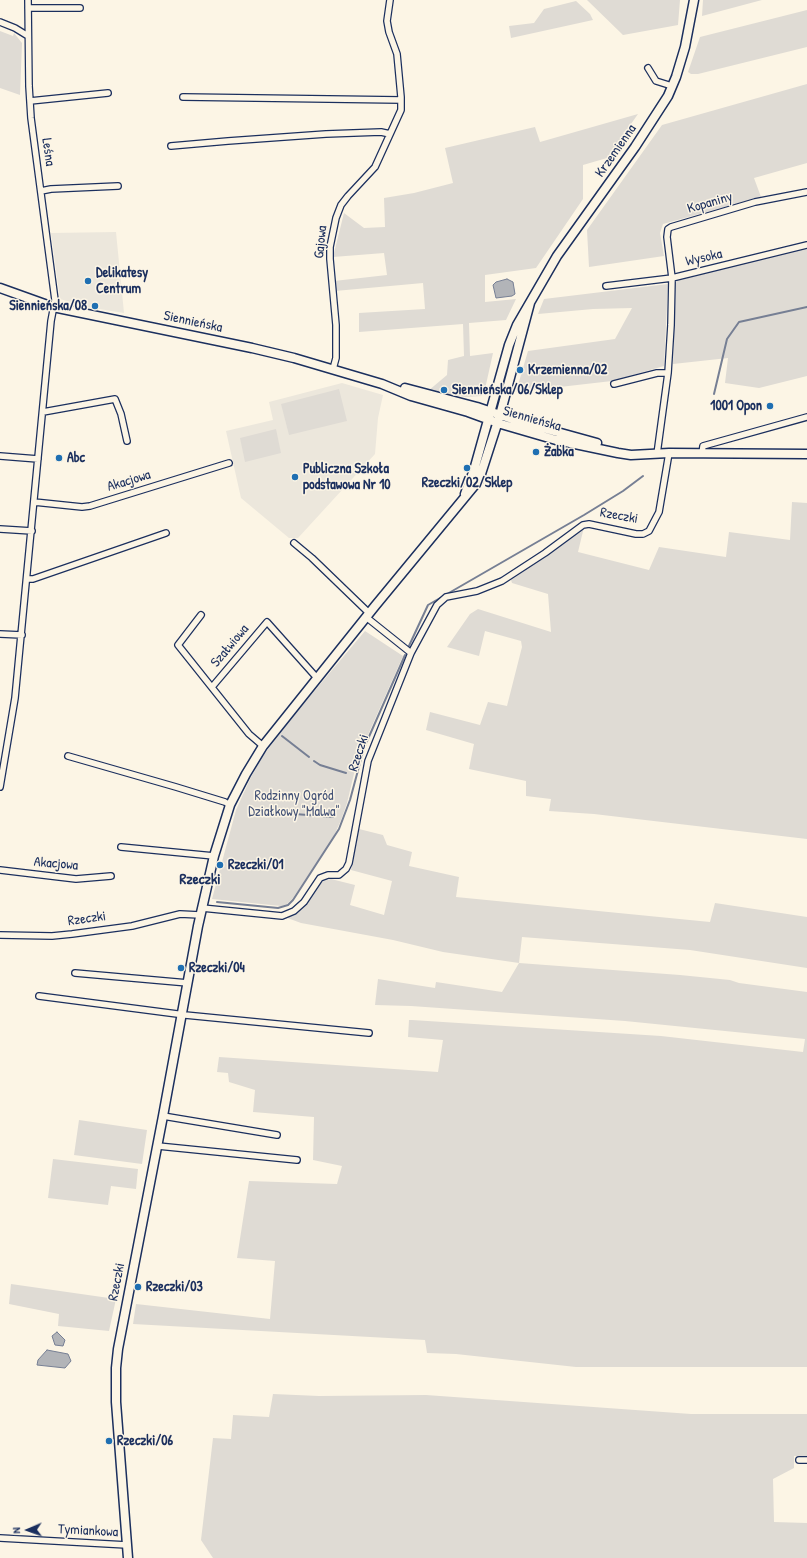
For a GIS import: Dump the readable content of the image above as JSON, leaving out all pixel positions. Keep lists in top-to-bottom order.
{
  "streets": {
    "main road": ["Krzemienna", "Siennieńska", "Rzeczki"],
    "street": [
      "Leśna",
      "Kopaniny",
      "Gajowa",
      "Wysoka",
      "Akacjowa",
      "Szałwiowa",
      "Tymiankowa"
    ]
  },
  "crossings": [
    ["Krzemienna", "Siennieńska"],
    ["Krzemienna", "Rzeczki"],
    ["Leśna", "Siennieńska"],
    ["Kopaniny", "Wysoka"],
    ["Gajowa", "Siennieńska"],
    ["Siennieńska", "Rzeczki"],
    ["Rzeczki", "Szałwiowa"],
    ["Rzeczki", "Tymiankowa"]
  ],
  "districts": ["Rzeczki"],
  "parks": ["Rodzinny Ogród Działkowy \"Malwa\""],
  "places": [
    "Delikatesy Centrum",
    "Siennieńska/08",
    "Krzemienna/02",
    "Siennieńska/06/Sklep",
    "1001 Opon",
    "Żabka",
    "Abc",
    "Rzeczki/02/Sklep",
    "Publiczna Szkoła podstawowa Nr 10",
    "Rzeczki/01",
    "Rzeczki/04",
    "Rzeczki/03",
    "Rzeczki/06"
  ],
  "north": "left"
}
